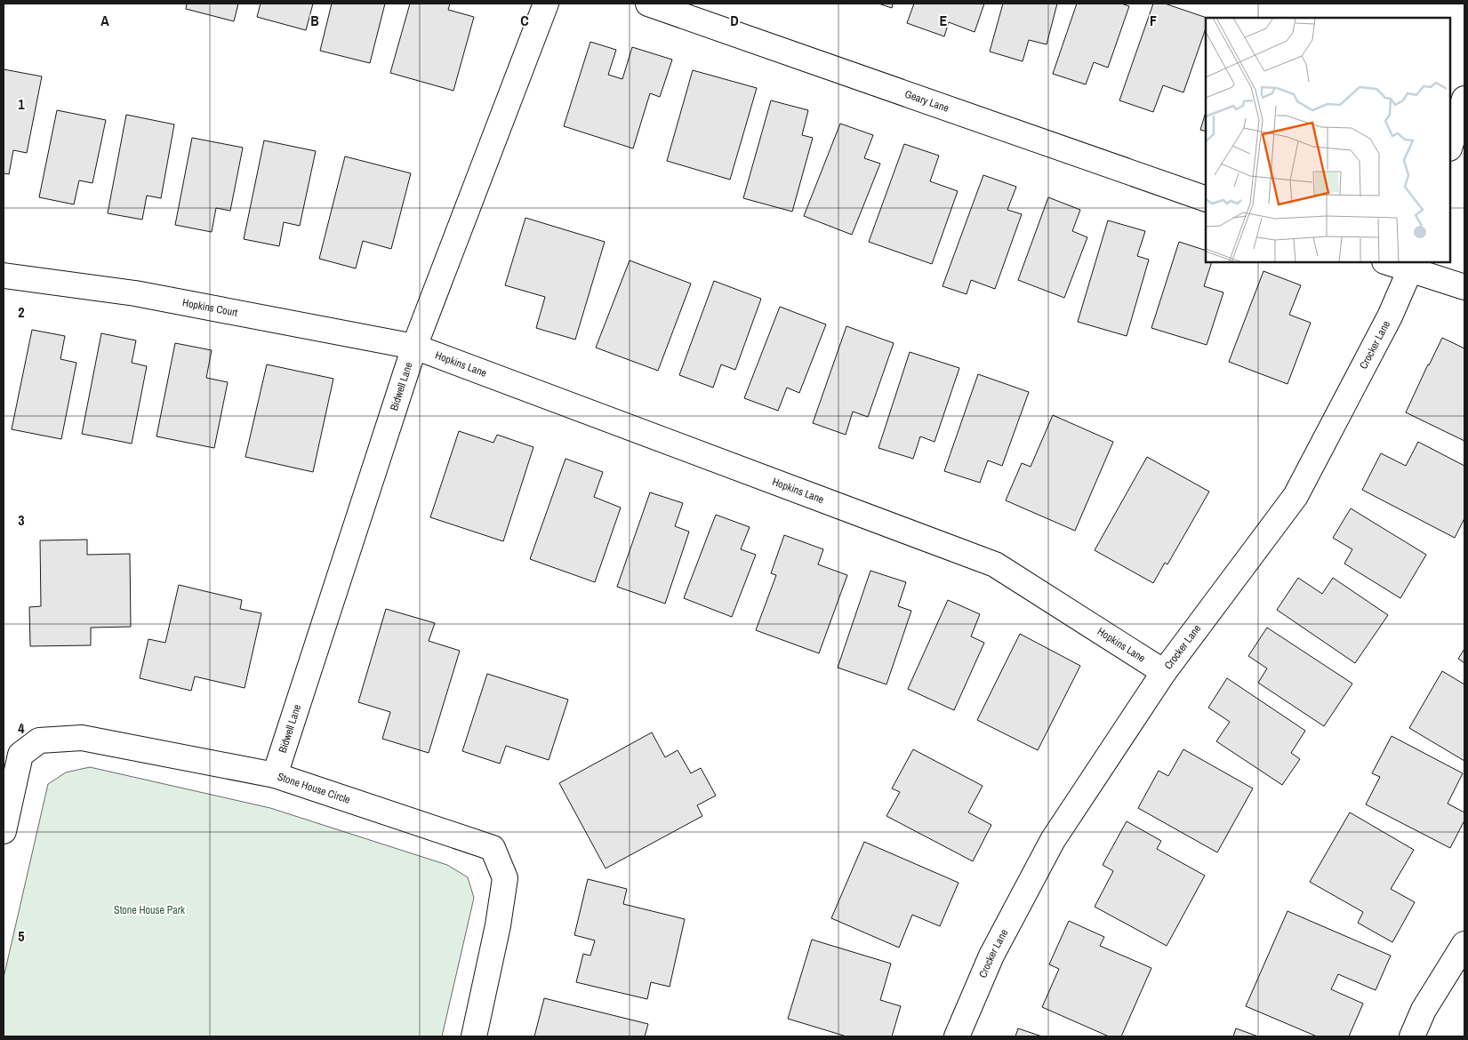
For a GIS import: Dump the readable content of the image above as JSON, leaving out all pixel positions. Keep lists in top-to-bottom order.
{
  "streets": {
    "street": [
      "Geary Lane",
      "Hopkins Court",
      "Crocker Lane",
      "Hopkins Lane",
      "Bidwell Lane",
      "Stone House Circle"
    ]
  },
  "crossings": [
    ["Hopkins Court", "Hopkins Lane"],
    ["Hopkins Court", "Bidwell Lane"],
    ["Crocker Lane", "Hopkins Lane"],
    ["Hopkins Lane", "Bidwell Lane"],
    ["Bidwell Lane", "Stone House Circle"]
  ],
  "parks": ["Stone House Park"],
  "grid": {
    "columns": [
      "A",
      "B",
      "C",
      "D",
      "E",
      "F"
    ],
    "rows": [
      "1",
      "2",
      "3",
      "4",
      "5"
    ]
  }
}
